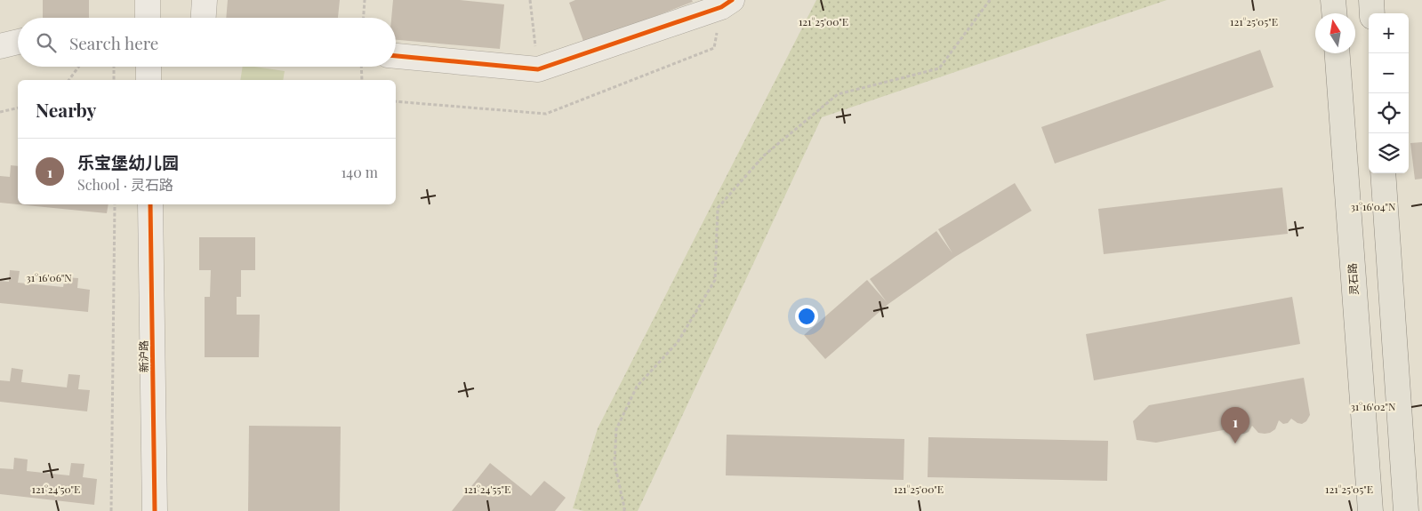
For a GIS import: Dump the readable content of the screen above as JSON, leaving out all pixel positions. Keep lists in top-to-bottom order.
{
  "streets": {
    "main road": ["灵石路"],
    "street": ["新沪路"]
  },
  "north": "top",
  "page": {
    "map_buttons": ["+", "−"],
    "search": "Search here",
    "heading": "Nearby",
    "list": [
      {
        "mark": "1",
        "name": "乐宝堡幼儿园",
        "note": "School · 灵石路",
        "value": "140 m"
      }
    ],
    "pins": "1"
  },
  "coordinates": [
    "121°25'00\"E",
    "121°25'05\"E",
    "31°16'04\"N",
    "31°16'06\"N",
    "31°16'02\"N",
    "121°24'50\"E",
    "121°24'55\"E"
  ]
}
